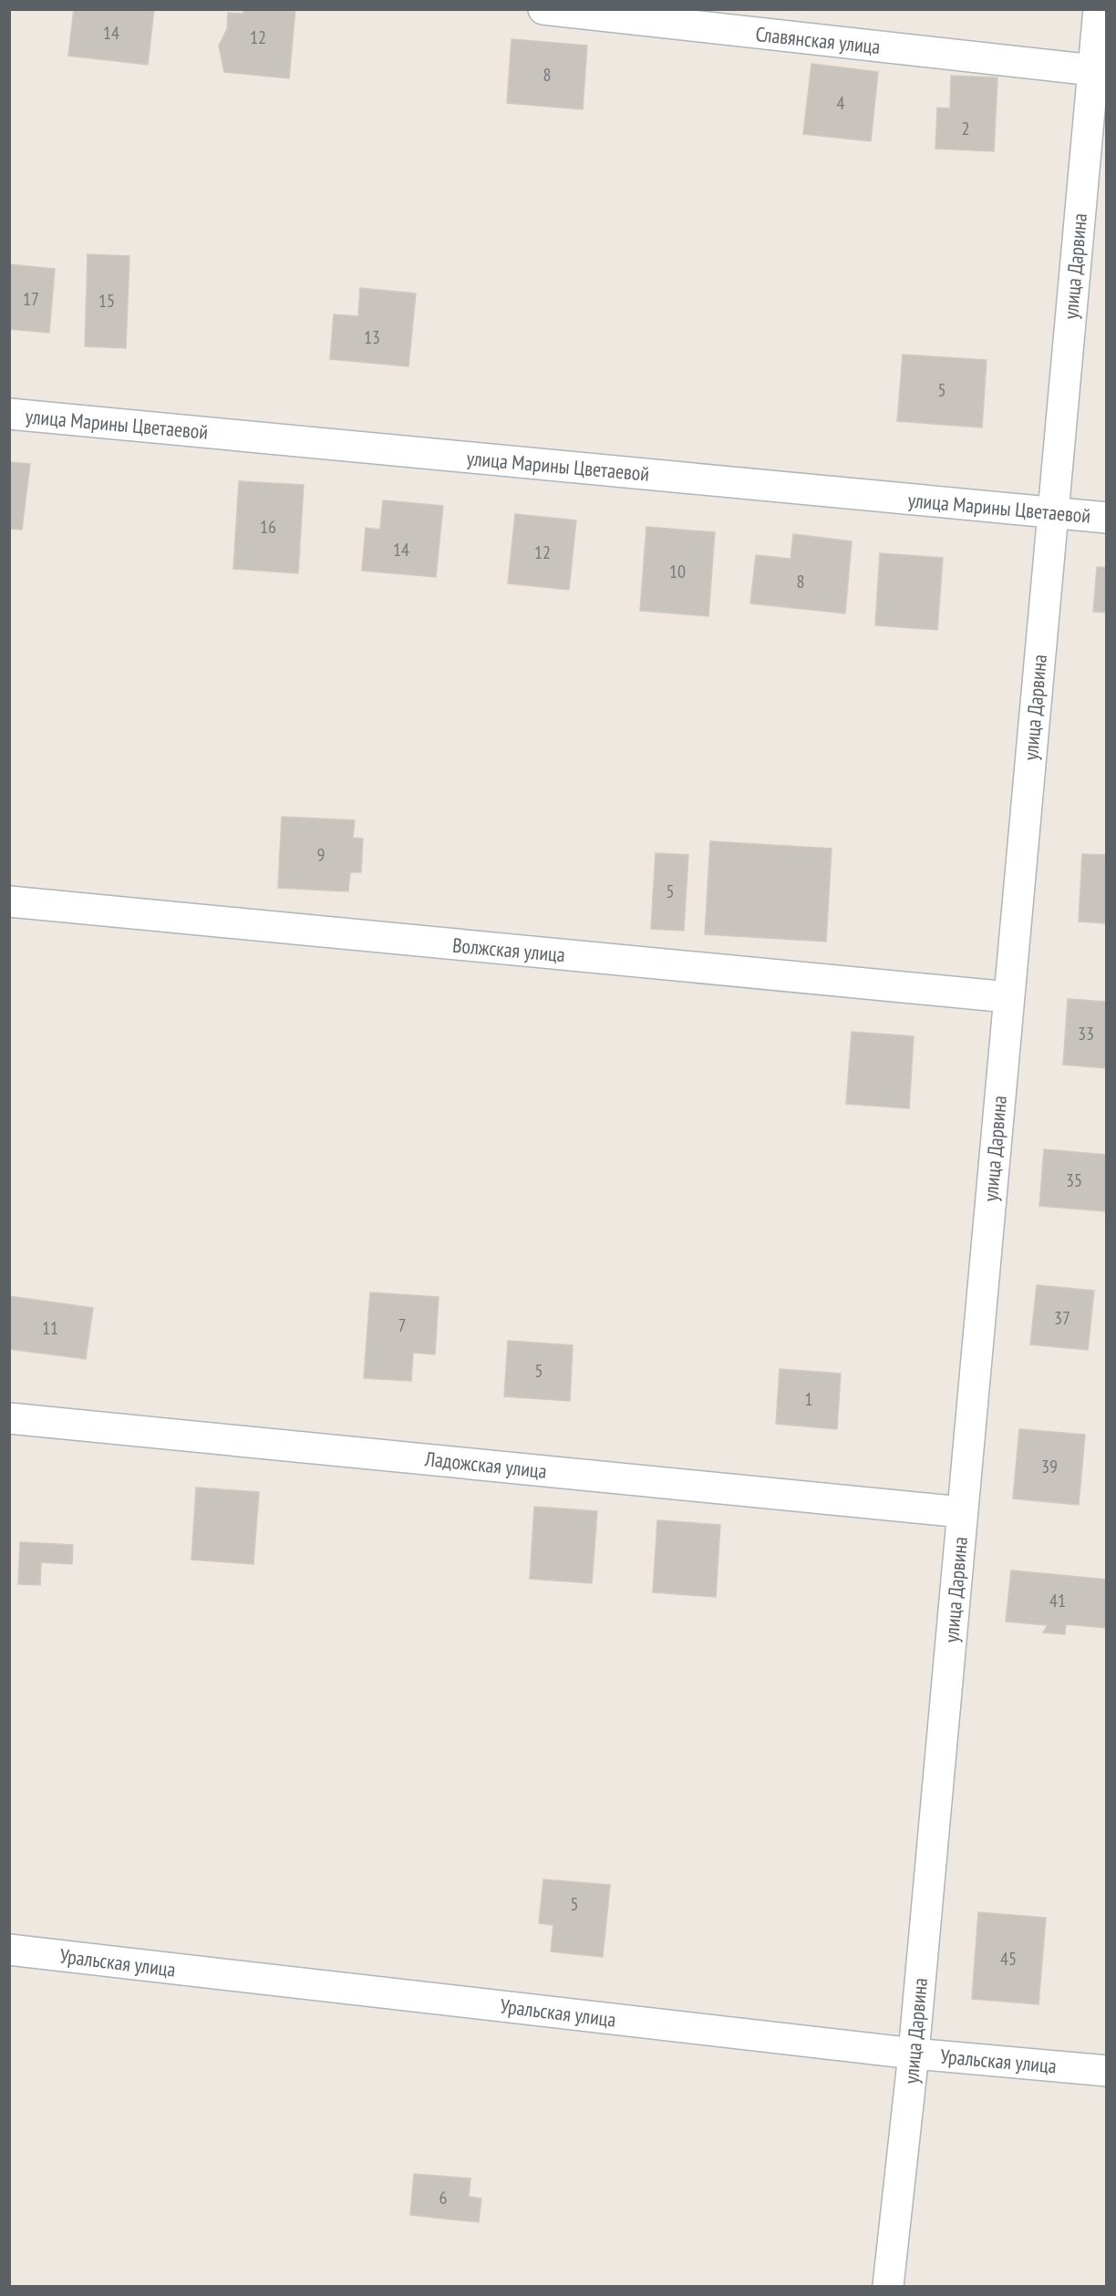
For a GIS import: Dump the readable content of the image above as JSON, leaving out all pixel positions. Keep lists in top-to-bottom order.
{
  "streets": {
    "street": [
      "Славянская улица",
      "улица Дарвина",
      "улица Марины Цветаевой",
      "Волжская улица",
      "Ладожская улица",
      "Уральская улица"
    ]
  },
  "crossings": [
    ["Славянская улица", "улица Дарвина"],
    ["улица Дарвина", "улица Марины Цветаевой"],
    ["улица Дарвина", "Волжская улица"],
    ["улица Дарвина", "Ладожская улица"],
    ["улица Дарвина", "Уральская улица"]
  ],
  "house_numbers": [
    "14",
    "12",
    "8",
    "4",
    "2",
    "17",
    "15",
    "13",
    "5",
    "16",
    "14",
    "12",
    "10",
    "8",
    "9",
    "5",
    "33",
    "35",
    "37",
    "7",
    "11",
    "5",
    "1",
    "39",
    "41",
    "5",
    "45",
    "6"
  ]
}
